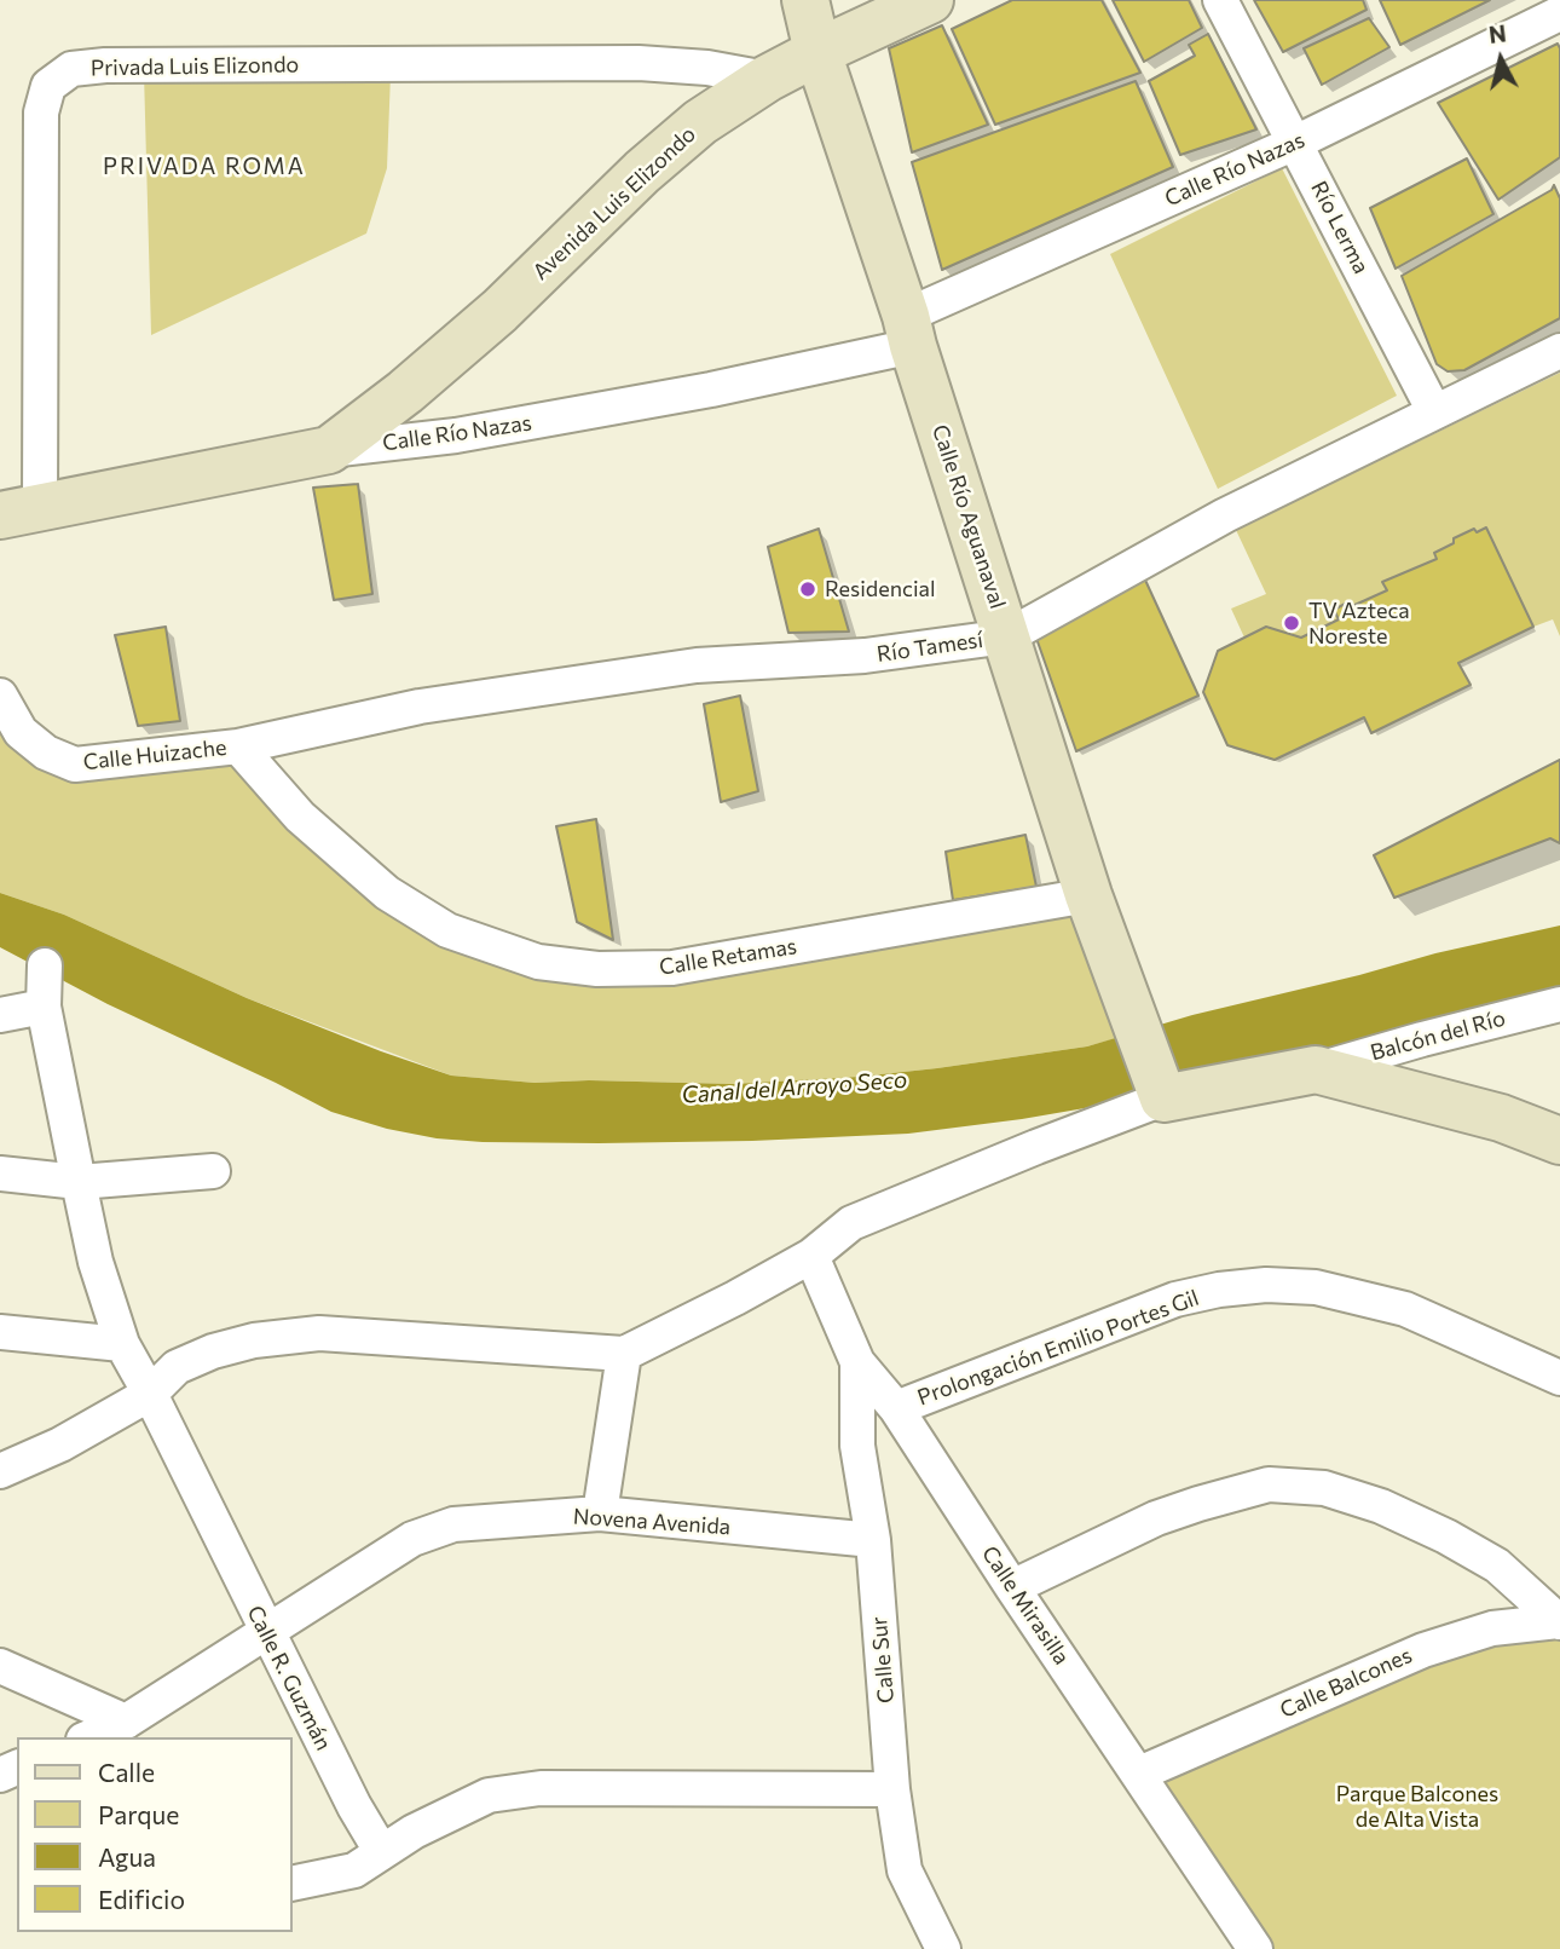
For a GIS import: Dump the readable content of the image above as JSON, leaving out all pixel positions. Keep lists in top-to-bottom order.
{
  "streets": {
    "street": [
      "Privada Luis Elizondo",
      "Calle Río Nazas",
      "Avenida Luis Elizondo",
      "Río Lerma",
      "Calle Río Aguanaval",
      "Río Tamesí",
      "Calle Huizache",
      "Calle Retamas",
      "Balcón del Río",
      "Prolongación Emilio Portes Gil",
      "Novena Avenida",
      "Calle Mirasilla",
      "Calle Sur",
      "Calle R. Guzmán",
      "Calle Balcones"
    ]
  },
  "crossings": [
    ["Privada Luis Elizondo", "Calle Río Nazas"],
    ["Privada Luis Elizondo", "Avenida Luis Elizondo"],
    ["Calle Río Nazas", "Avenida Luis Elizondo"],
    ["Calle Río Nazas", "Río Lerma"],
    ["Calle Río Nazas", "Calle Río Aguanaval"],
    ["Avenida Luis Elizondo", "Calle Río Aguanaval"],
    ["Río Lerma", "Río Tamesí"],
    ["Calle Río Aguanaval", "Río Tamesí"],
    ["Calle Río Aguanaval", "Calle Retamas"],
    ["Río Tamesí", "Calle Huizache"],
    ["Río Tamesí", "Calle Retamas"],
    ["Calle Huizache", "Calle Retamas"],
    ["Prolongación Emilio Portes Gil", "Calle Mirasilla"],
    ["Novena Avenida", "Calle Sur"],
    ["Novena Avenida", "Calle R. Guzmán"],
    ["Calle Mirasilla", "Calle Sur"],
    ["Calle Mirasilla", "Calle Balcones"]
  ],
  "districts": ["PRIVADA ROMA"],
  "water": ["Canal del Arroyo Seco"],
  "parks": ["Parque Balcones de Alta Vista"],
  "places": ["Residencial", "TV Azteca Noreste"],
  "legend": [
    "Calle",
    "Parque",
    "Agua",
    "Edificio"
  ],
  "north": "top"
}
